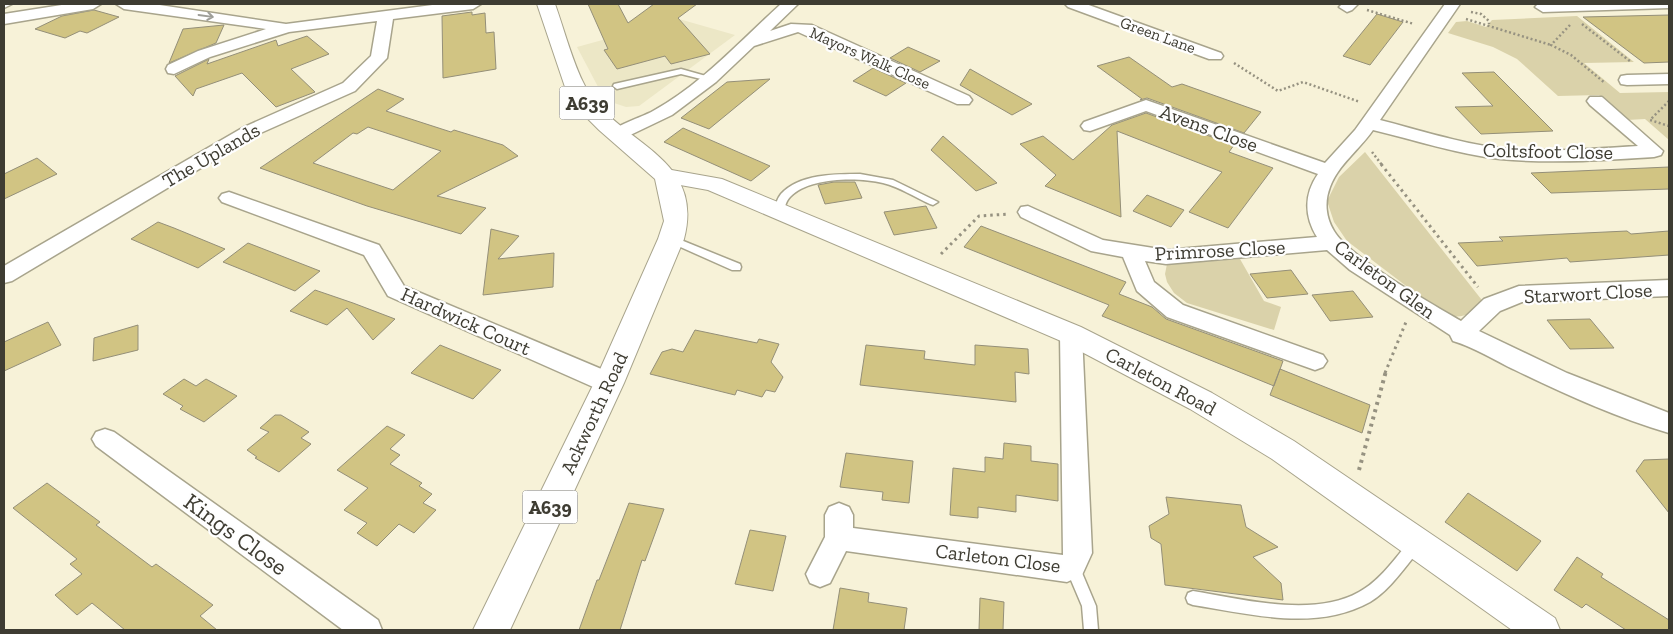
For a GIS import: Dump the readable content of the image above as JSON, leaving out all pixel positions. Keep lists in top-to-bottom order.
{
  "streets": {
    "main road": ["A639", "Carleton Road", "Ackworth Road"],
    "street": [
      "Green Lane",
      "Mayors Walk Close",
      "Avens Close",
      "Coltsfoot Close",
      "The Uplands",
      "Primrose Close",
      "Carleton Glen",
      "Starwort Close",
      "Hardwick Court",
      "Kings Close",
      "Carleton Close"
    ]
  },
  "crossings": [
    ["A639", "Carleton Road"],
    ["A639", "Ackworth Road"],
    ["Avens Close", "Carleton Glen"],
    ["Coltsfoot Close", "Carleton Glen"],
    ["Primrose Close", "Carleton Glen"],
    ["Carleton Glen", "Starwort Close"],
    ["Hardwick Court", "Ackworth Road"],
    ["Carleton Road", "Ackworth Road"],
    ["Carleton Road", "Carleton Close"]
  ]
}
